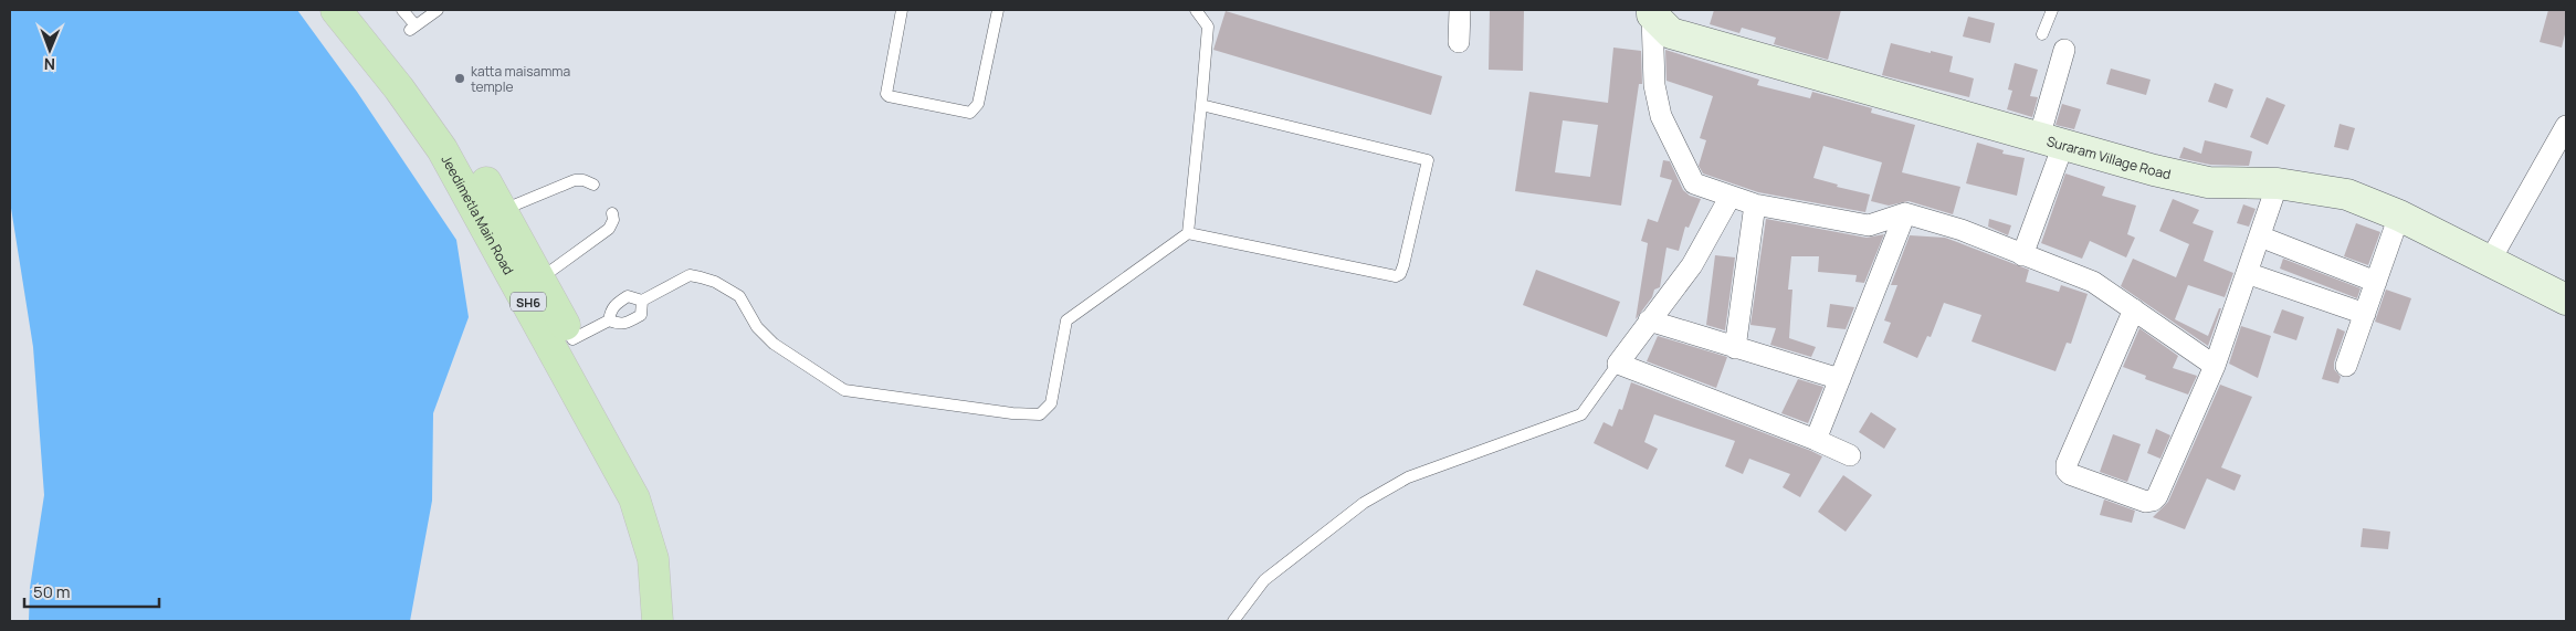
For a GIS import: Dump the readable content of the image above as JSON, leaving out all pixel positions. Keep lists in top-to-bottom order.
{
  "streets": {
    "main road": ["Suraram Village Road", "Jeedimetla Main Road", "SH6"]
  },
  "places": ["katta maisamma temple"],
  "scale_bar": "50 m",
  "north": "bottom"
}
